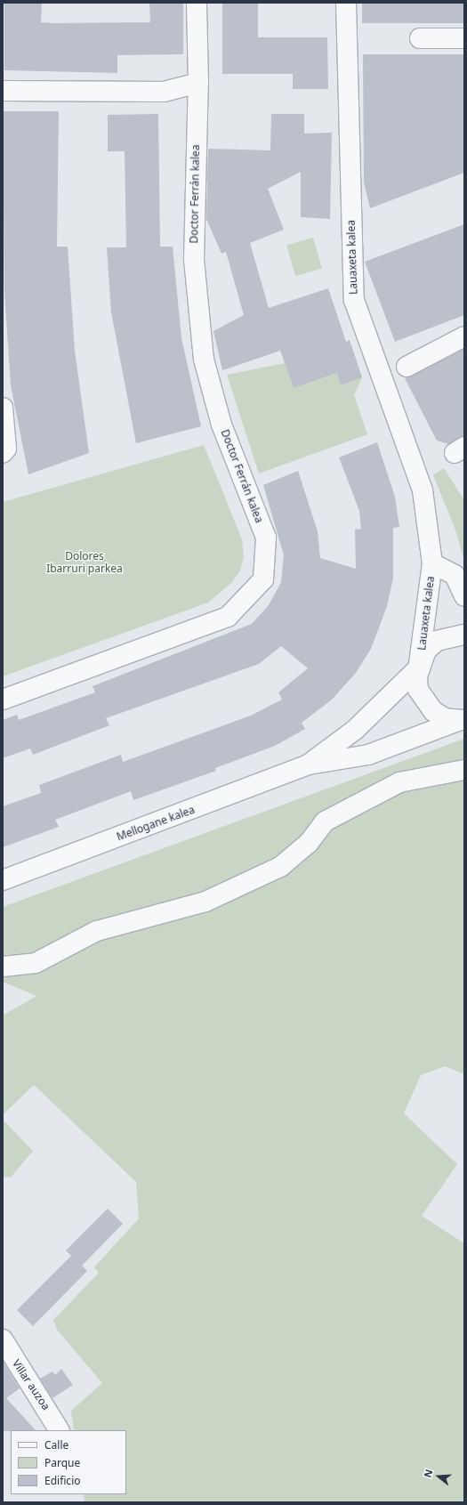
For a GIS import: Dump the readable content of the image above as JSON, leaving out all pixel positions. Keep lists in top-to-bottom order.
{
  "streets": {
    "street": [
      "Doctor Ferrán kalea",
      "Lauaxeta kalea",
      "Mellogane kalea",
      "Villar auzoa"
    ]
  },
  "crossings": [
    ["Lauaxeta kalea", "Mellogane kalea"]
  ],
  "parks": ["Dolores Ibarruri parkea"],
  "legend": ["Calle", "Parque", "Edificio"],
  "north": "left"
}
